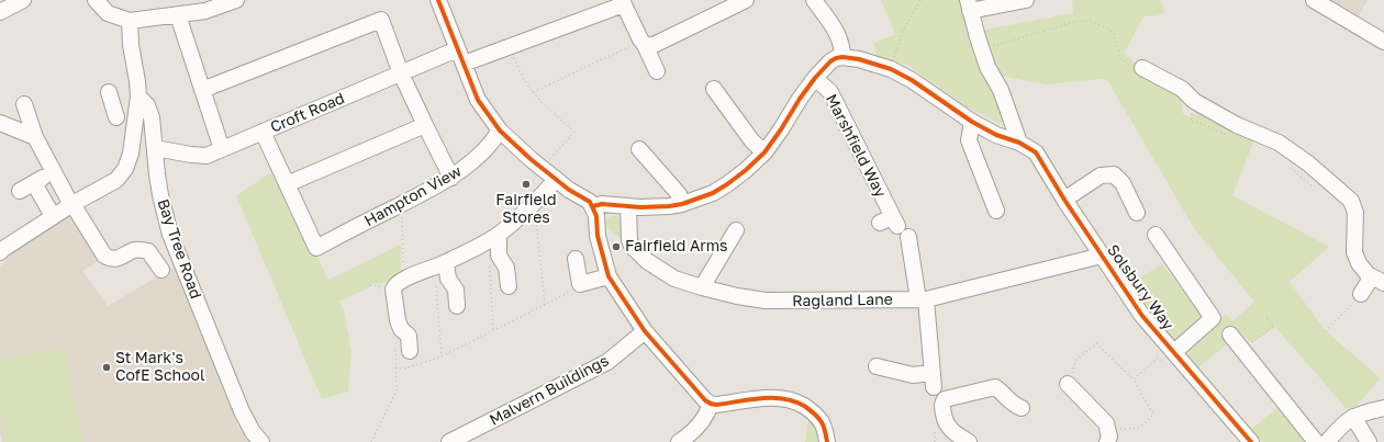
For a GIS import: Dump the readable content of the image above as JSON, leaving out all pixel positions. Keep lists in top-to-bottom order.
{
  "streets": {
    "street": [
      "Croft Road",
      "Marshfield Way",
      "Hampton View",
      "Bay Tree Road",
      "Solsbury Way",
      "Ragland Lane",
      "Malvern Buildings"
    ]
  },
  "crossings": [
    ["Croft Road", "Bay Tree Road"],
    ["Marshfield Way", "Ragland Lane"],
    ["Solsbury Way", "Ragland Lane"]
  ],
  "places": ["Fairfield Stores", "Fairfield Arms", "St Mark's CofE School"]
}
